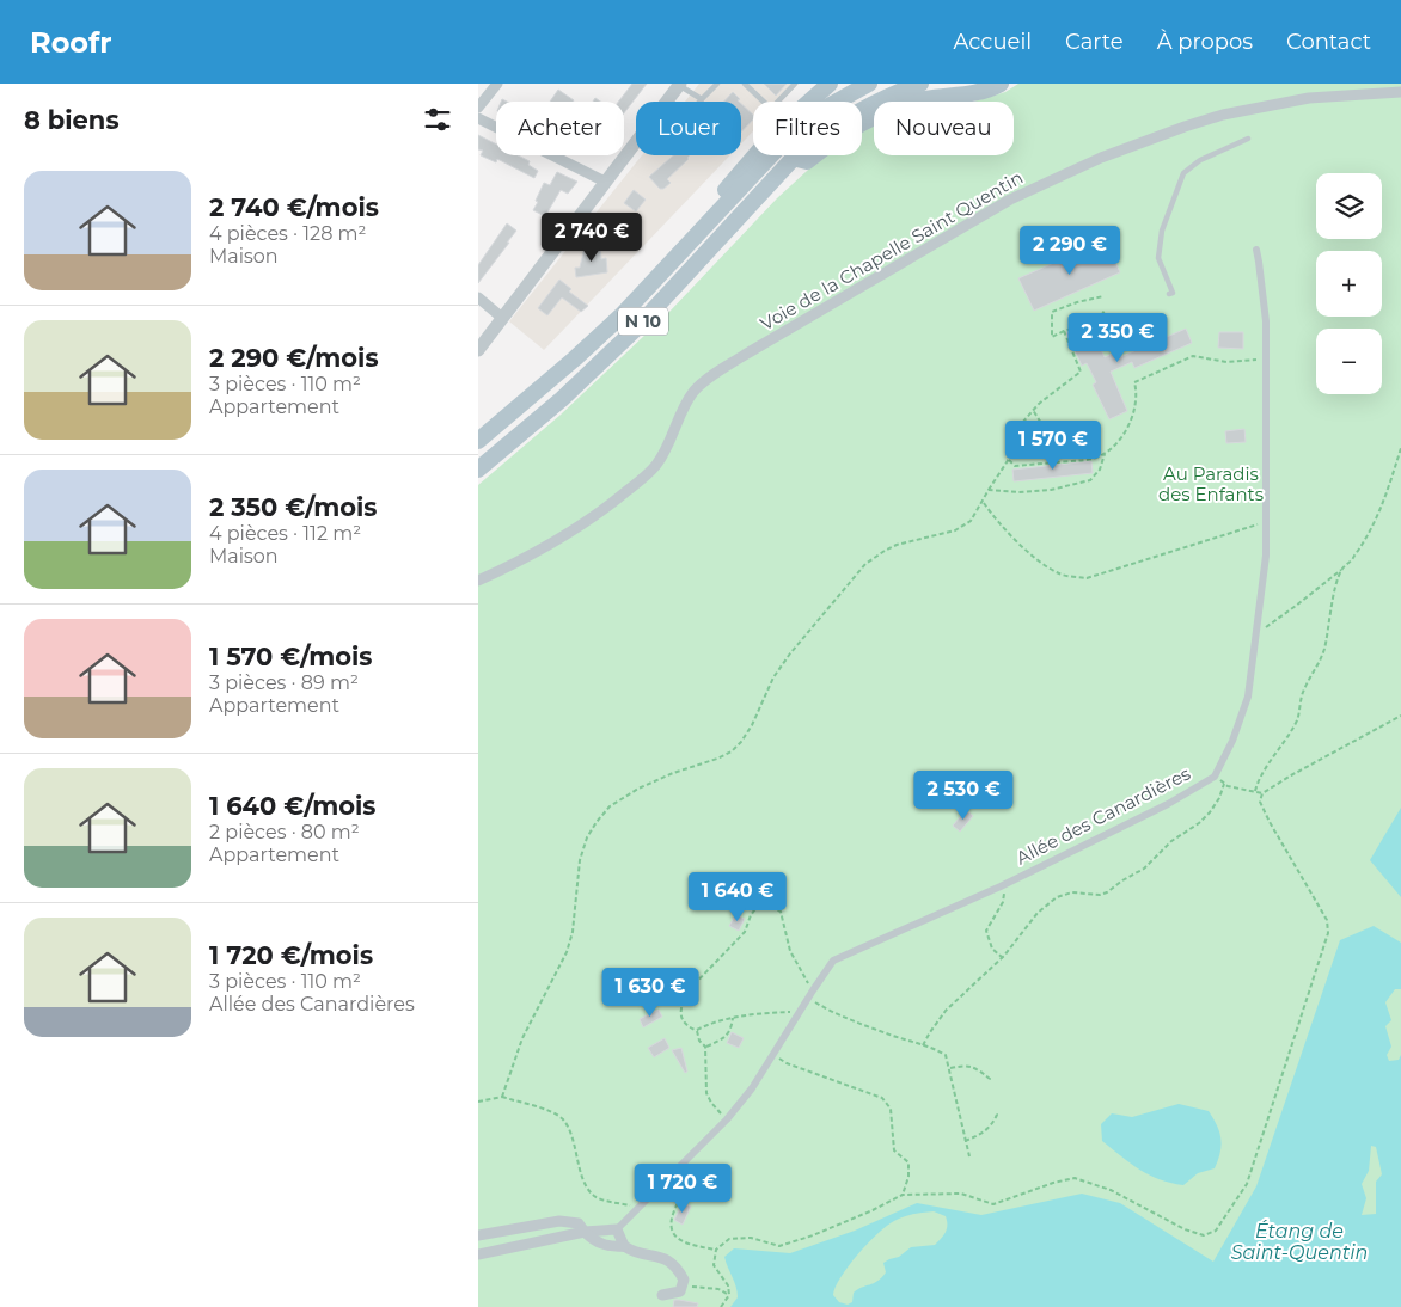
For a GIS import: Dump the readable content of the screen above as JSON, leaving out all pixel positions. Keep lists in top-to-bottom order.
{
  "streets": {
    "main road": ["N 10"],
    "street": ["Voie de la Chapelle Saint Quentin", "Allée des Canardières"]
  },
  "water": ["Étang de Saint-Quentin"],
  "parks": ["Au Paradis des Enfants"],
  "page": {
    "header": "Roofr",
    "nav": [
      "Accueil",
      "Carte",
      "À propos",
      "Contact"
    ],
    "heading": "8 biens",
    "chip": [
      "Acheter",
      "Louer",
      "Filtres",
      "Nouveau"
    ],
    "list": [
      {
        "name": "2 740 €/mois",
        "note": "4 pièces · 128 m² · Maison"
      },
      {
        "name": "2 290 €/mois",
        "note": "3 pièces · 110 m² · Appartement"
      },
      {
        "name": "2 350 €/mois",
        "note": "4 pièces · 112 m² · Maison"
      },
      {
        "name": "1 570 €/mois",
        "note": "3 pièces · 89 m² · Appartement"
      },
      {
        "name": "1 640 €/mois",
        "note": "2 pièces · 80 m² · Appartement"
      },
      {
        "name": "1 720 €/mois",
        "note": "3 pièces · 110 m² · Allée des Canardières"
      }
    ],
    "map_buttons": ["+", "−"],
    "price": [
      "2 740 €",
      "2 290 €",
      "2 350 €",
      "1 570 €",
      "2 530 €",
      "1 640 €",
      "1 630 €",
      "1 720 €"
    ]
  }
}
